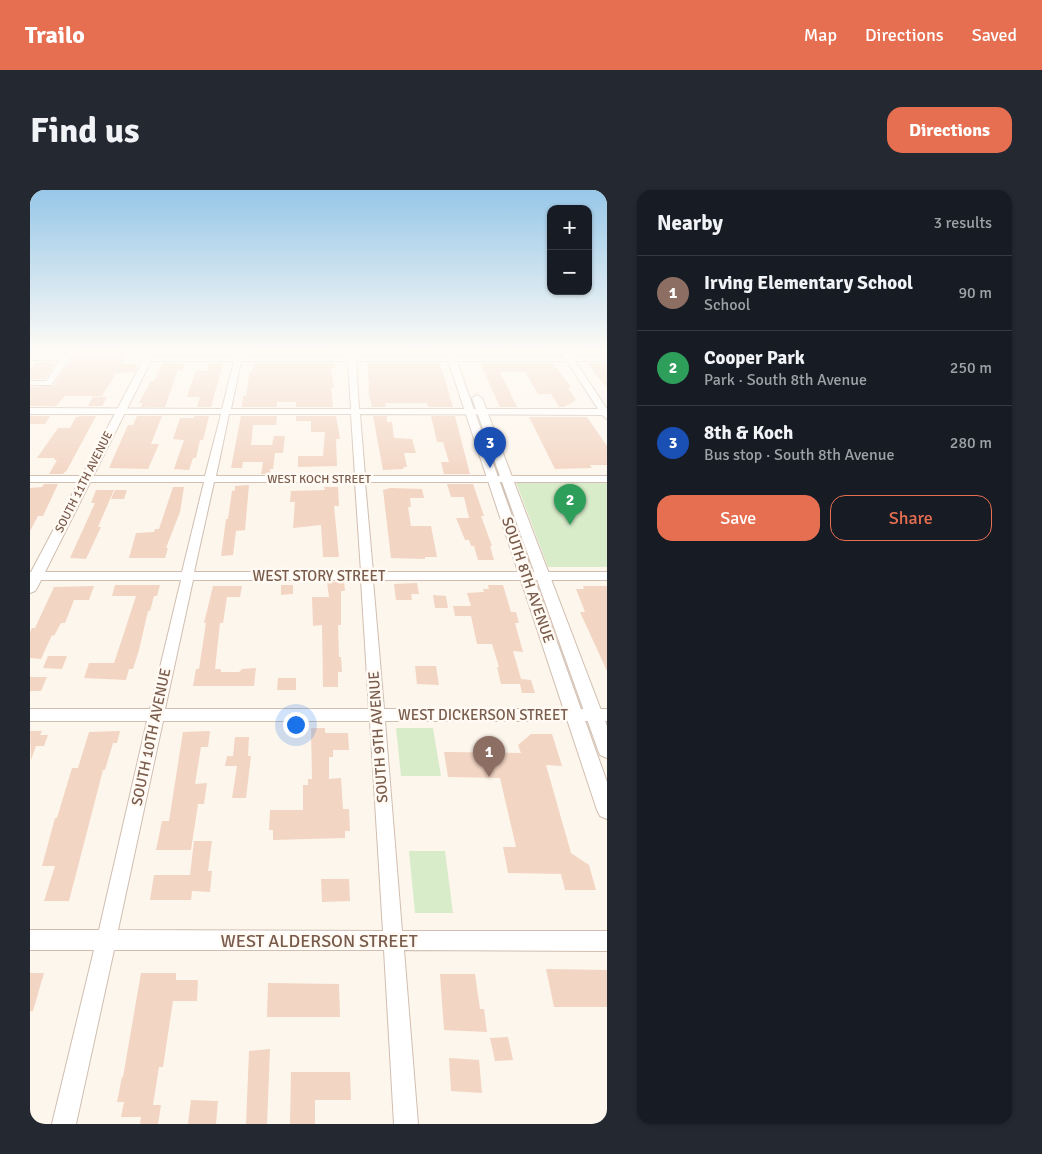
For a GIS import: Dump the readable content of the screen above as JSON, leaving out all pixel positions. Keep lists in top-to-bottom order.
{
  "streets": {
    "street": [
      "WEST KOCH STREET",
      "SOUTH 11TH AVENUE",
      "WEST STORY STREET",
      "SOUTH 8TH AVENUE",
      "WEST DICKERSON STREET",
      "SOUTH 10TH AVENUE",
      "SOUTH 9TH AVENUE",
      "WEST ALDERSON STREET"
    ]
  },
  "crossings": [
    ["WEST KOCH STREET", "SOUTH 11TH AVENUE"],
    ["WEST KOCH STREET", "SOUTH 8TH AVENUE"],
    ["WEST KOCH STREET", "SOUTH 10TH AVENUE"],
    ["WEST KOCH STREET", "SOUTH 9TH AVENUE"],
    ["SOUTH 11TH AVENUE", "WEST STORY STREET"],
    ["WEST STORY STREET", "SOUTH 8TH AVENUE"],
    ["WEST STORY STREET", "SOUTH 10TH AVENUE"],
    ["WEST STORY STREET", "SOUTH 9TH AVENUE"],
    ["SOUTH 8TH AVENUE", "WEST DICKERSON STREET"],
    ["WEST DICKERSON STREET", "SOUTH 10TH AVENUE"],
    ["WEST DICKERSON STREET", "SOUTH 9TH AVENUE"],
    ["SOUTH 10TH AVENUE", "WEST ALDERSON STREET"],
    ["SOUTH 9TH AVENUE", "WEST ALDERSON STREET"]
  ],
  "page": {
    "header": "Trailo",
    "nav": ["Map", "Directions", "Saved"],
    "buttons": [
      "Directions",
      ["Save", "Share"]
    ],
    "title": "Find us",
    "heading": ["Nearby", "3 results"],
    "map_buttons": ["+", "−"],
    "list": [
      {
        "mark": "1",
        "name": "Irving Elementary School",
        "note": "School",
        "value": "90 m"
      },
      {
        "mark": "2",
        "name": "Cooper Park",
        "note": "Park · South 8th Avenue",
        "value": "250 m"
      },
      {
        "mark": "3",
        "name": "8th & Koch",
        "note": "Bus stop · South 8th Avenue",
        "value": "280 m"
      }
    ],
    "pins": ["3", "2", "1"]
  }
}
